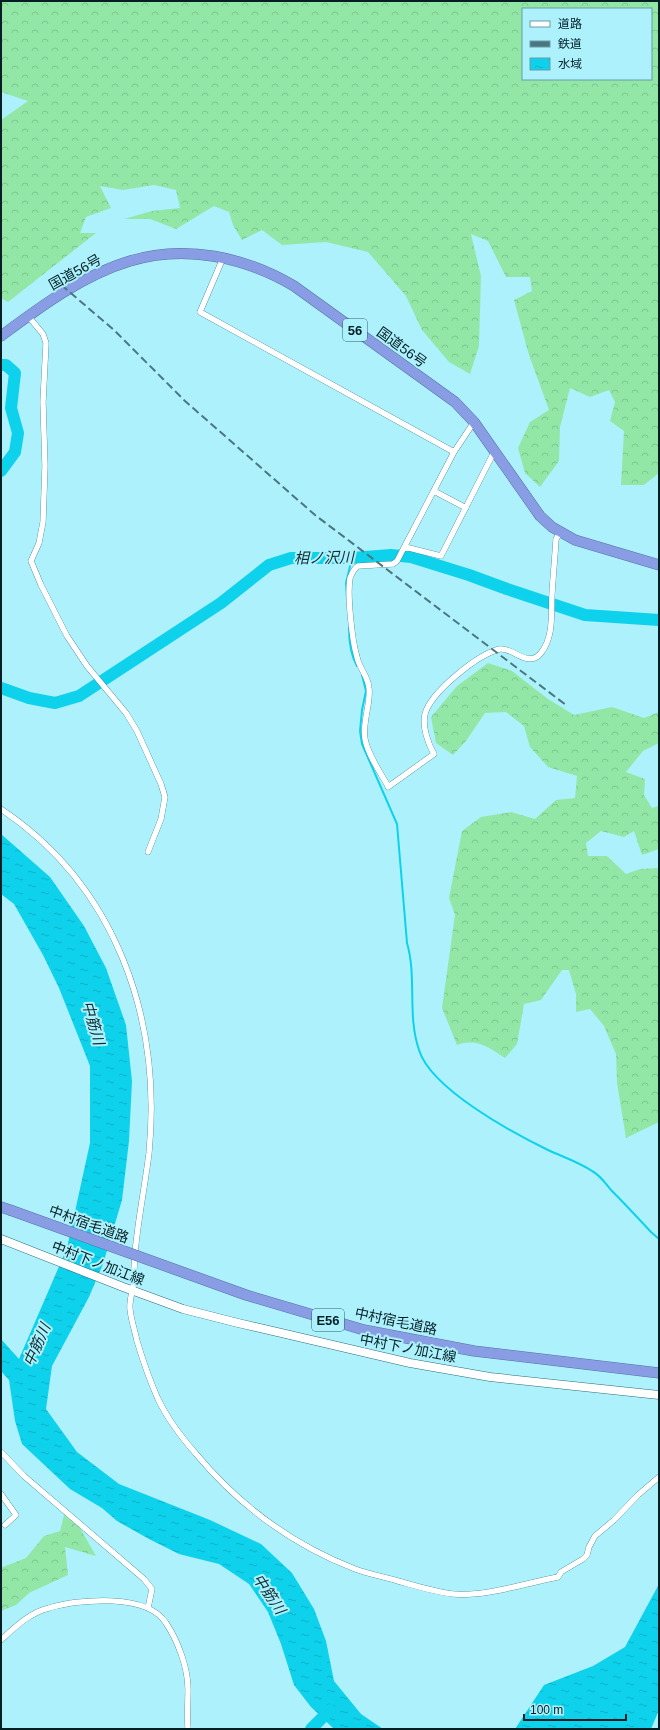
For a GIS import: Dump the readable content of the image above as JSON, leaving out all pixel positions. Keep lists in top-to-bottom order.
{
  "streets": {
    "highway": [
      "国道56号",
      "56",
      "中村宿毛道路",
      "E56"
    ],
    "main road": ["中村下ノ加江線"]
  },
  "water": ["相ノ沢川", "中筋川"],
  "legend": ["道路", "鉄道", "水域"],
  "scale_bar": "100 m"
}
